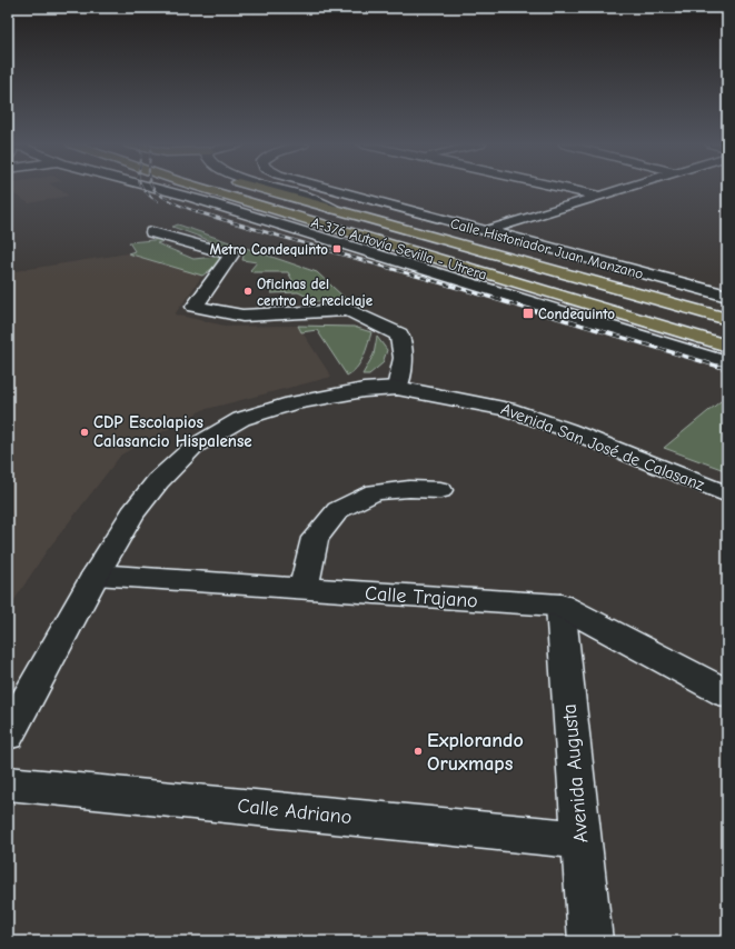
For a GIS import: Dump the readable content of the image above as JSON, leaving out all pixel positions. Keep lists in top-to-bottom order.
{
  "streets": {
    "main road": ["A-376 Autovía Sevilla - Utrera"],
    "street": [
      "Calle Historiador Juan Manzano",
      "Avenida San José de Calasanz",
      "Calle Trajano",
      "Avenida Augusta",
      "Calle Adriano"
    ]
  },
  "crossings": [
    ["Avenida San José de Calasanz", "Calle Trajano"],
    ["Calle Trajano", "Avenida Augusta"],
    ["Avenida Augusta", "Calle Adriano"]
  ],
  "places": {
    "transit": ["Metro Condequinto", "Condequinto"],
    "other": ["Oficinas del centro de reciclaje", "CDP Escolapios Calasancio Hispalense", "Explorando Oruxmaps"]
  }
}
